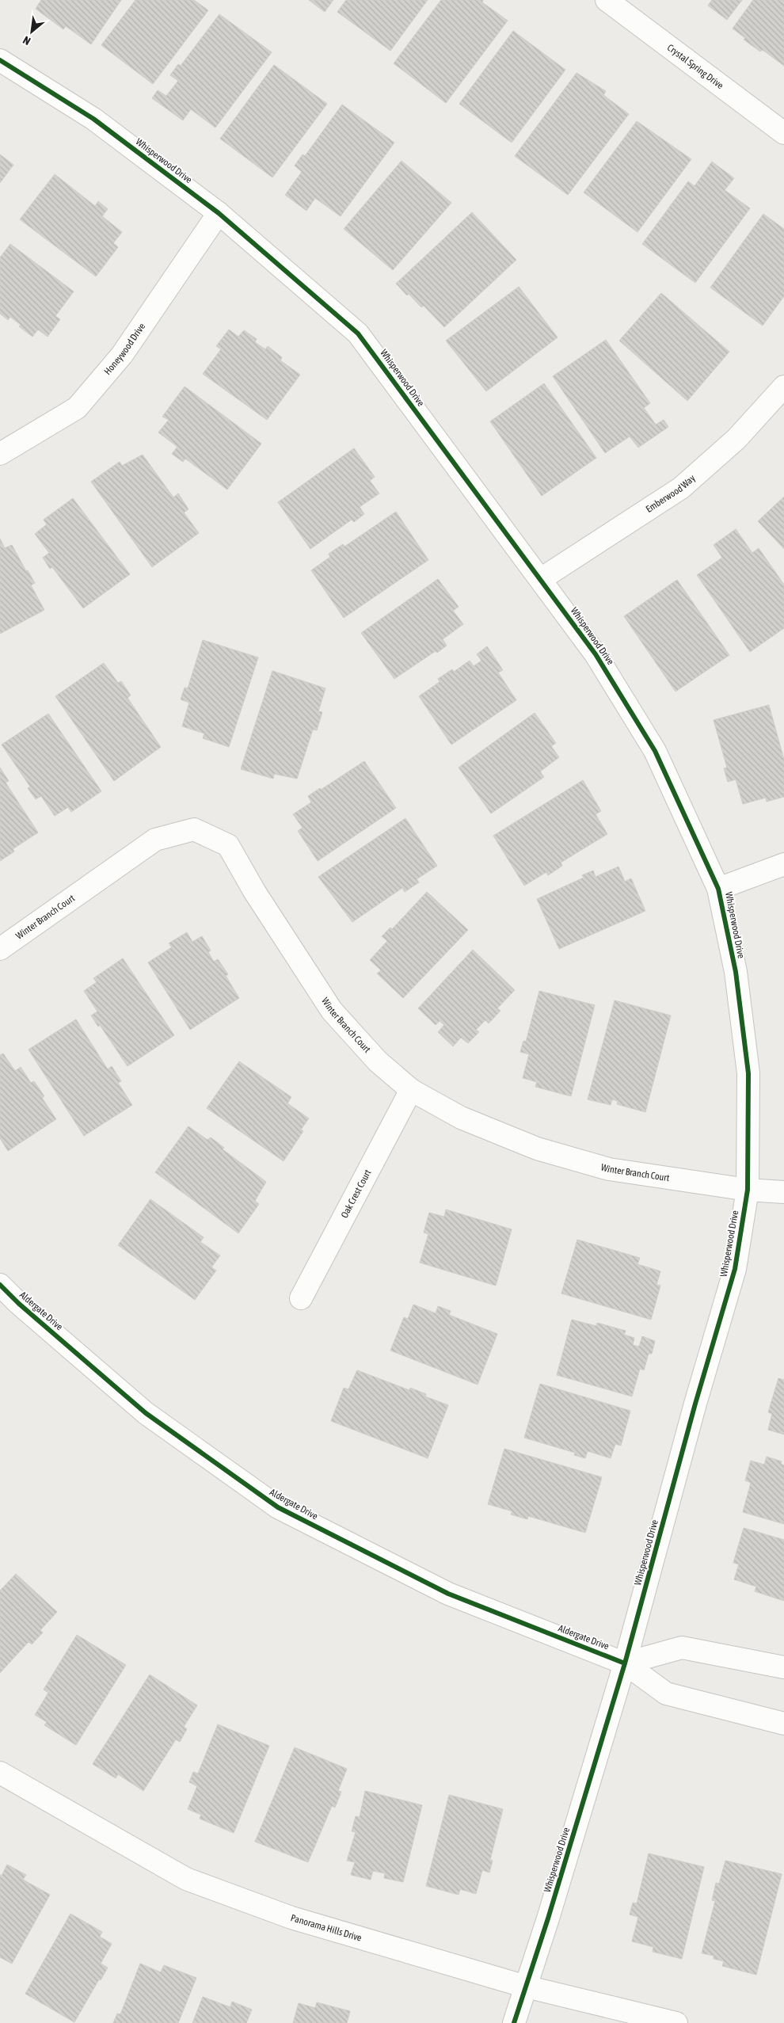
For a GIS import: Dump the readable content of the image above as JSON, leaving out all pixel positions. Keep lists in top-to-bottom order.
{
  "streets": {
    "street": [
      "Crystal Spring Drive",
      "Whisperwood Drive",
      "Honeywood Drive",
      "Emberwood Way",
      "Winter Branch Court",
      "Oak Crest Court",
      "Aldergate Drive",
      "Panorama Hills Drive"
    ]
  },
  "crossings": [
    ["Whisperwood Drive", "Honeywood Drive"],
    ["Whisperwood Drive", "Emberwood Way"],
    ["Whisperwood Drive", "Winter Branch Court"],
    ["Whisperwood Drive", "Aldergate Drive"],
    ["Whisperwood Drive", "Panorama Hills Drive"],
    ["Winter Branch Court", "Oak Crest Court"]
  ],
  "north": "bottom left"
}
